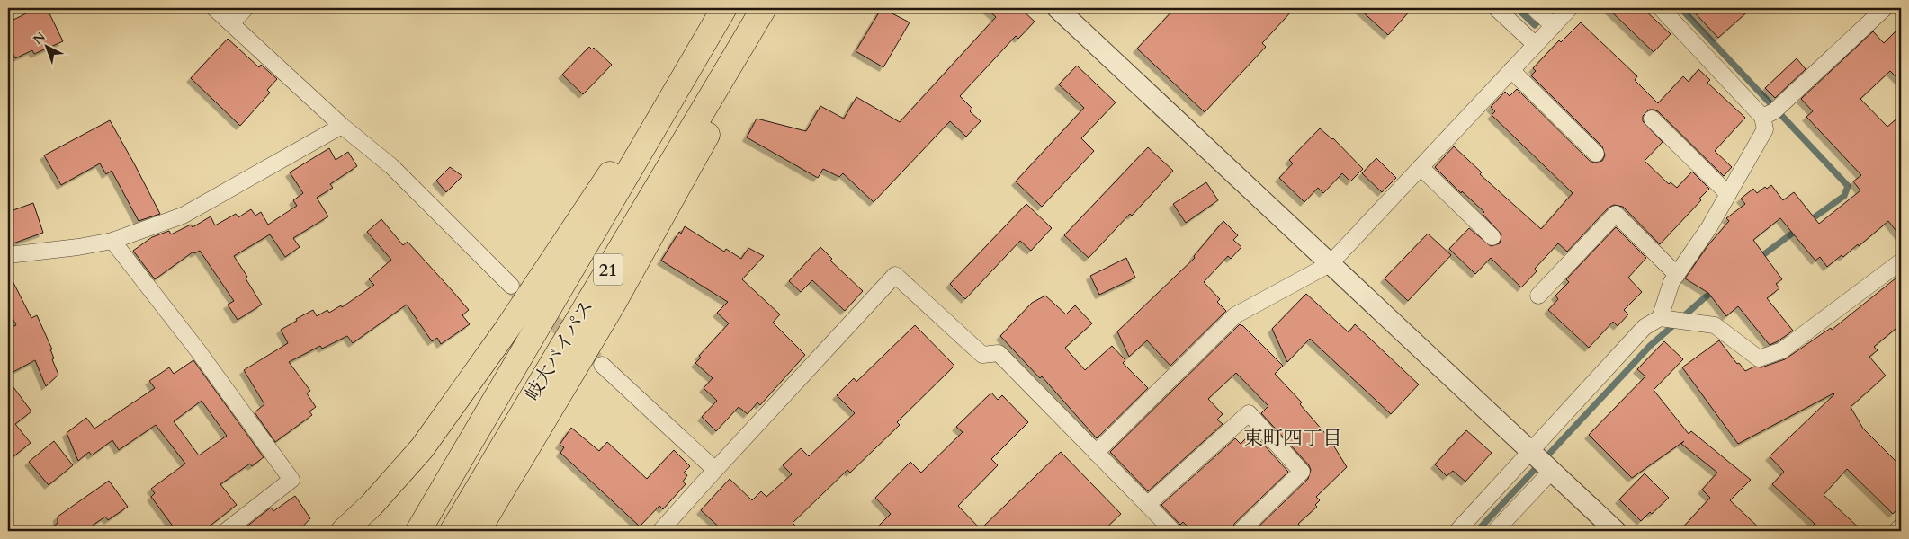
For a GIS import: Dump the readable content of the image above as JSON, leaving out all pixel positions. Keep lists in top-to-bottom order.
{
  "streets": {
    "highway": ["21", "岐大バイパス"]
  },
  "crossings": [
    ["21", "岐大バイパス"]
  ],
  "districts": ["東町四丁目"],
  "north": "top left"
}
